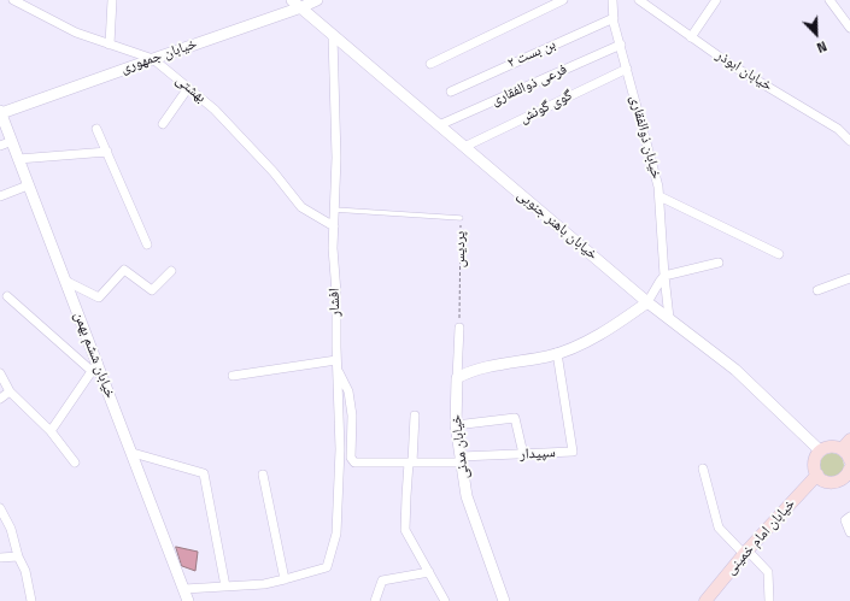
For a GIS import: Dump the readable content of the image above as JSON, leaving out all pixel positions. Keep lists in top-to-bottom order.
{
  "streets": {
    "main road": ["خیابان امام خمینی"],
    "street": [
      "بن بست ۲",
      "خیابان جمهوری",
      "خیابان ابوذر",
      "فرعی ذوالفقاری",
      "بهشتی",
      "گوی گونش",
      "خیابان ذوالفقاری",
      "خیابان باهنر جنوبی",
      "افشار",
      "خیابان ششم بهمن",
      "خیابان مدنی",
      "سپیدار"
    ],
    "lane": ["پردیس"]
  },
  "crossings": [
    ["بن بست ۲", "خیابان ذوالفقاری"],
    ["خیابان جمهوری", "بهشتی"],
    ["خیابان جمهوری", "خیابان باهنر جنوبی"],
    ["خیابان جمهوری", "خیابان ششم بهمن"],
    ["فرعی ذوالفقاری", "خیابان ذوالفقاری"],
    ["فرعی ذوالفقاری", "خیابان باهنر جنوبی"],
    ["بهشتی", "افشار"],
    ["گوی گونش", "خیابان ذوالفقاری"],
    ["گوی گونش", "خیابان باهنر جنوبی"],
    ["خیابان ذوالفقاری", "خیابان باهنر جنوبی"],
    ["خیابان باهنر جنوبی", "افشار"],
    ["پردیس", "افشار"],
    ["افشار", "سپیدار"],
    ["خیابان مدنی", "سپیدار"]
  ],
  "north": "bottom right"
}
